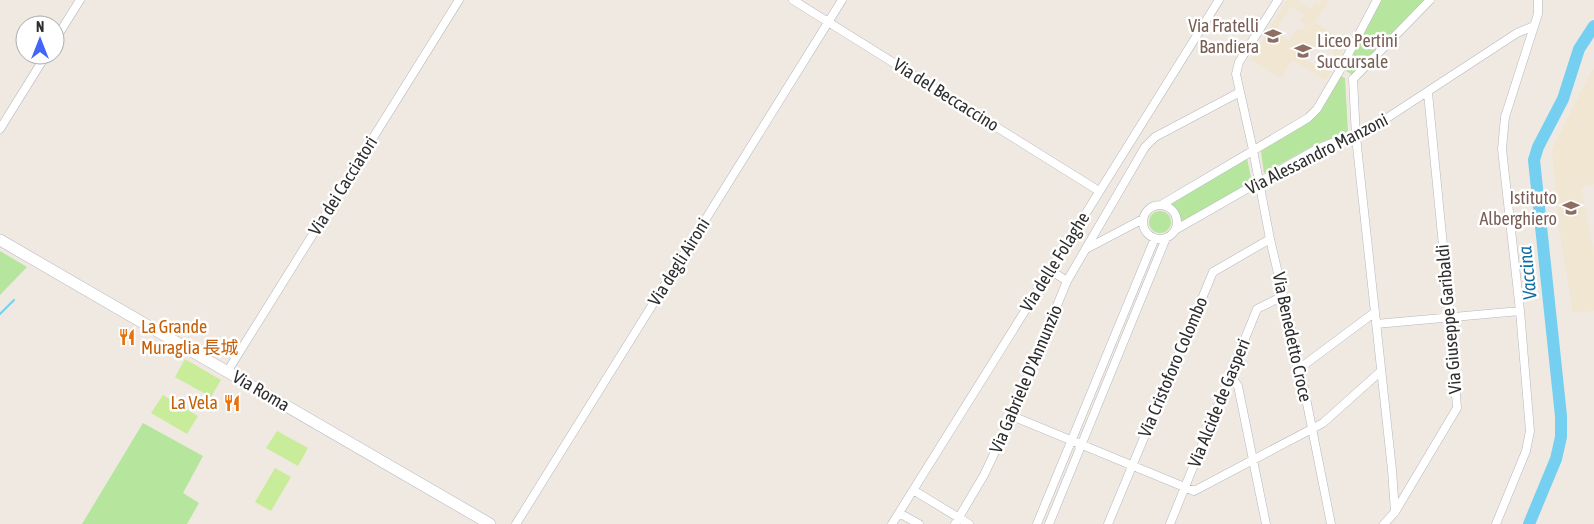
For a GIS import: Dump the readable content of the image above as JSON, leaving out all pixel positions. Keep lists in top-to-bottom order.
{
  "streets": {
    "street": [
      "Via del Beccaccino",
      "Via Alessandro Manzoni",
      "Via dei Cacciatori",
      "Via degli Aironi",
      "Via delle Folaghe",
      "Via Giuseppe Garibaldi",
      "Via Benedetto Croce",
      "Via Cristoforo Colombo",
      "Via Gabriele D'Annunzio",
      "Via Roma",
      "Via Alcide de Gasperi"
    ]
  },
  "crossings": [
    ["Via del Beccaccino", "Via degli Aironi"],
    ["Via del Beccaccino", "Via delle Folaghe"],
    ["Via Alessandro Manzoni", "Via Giuseppe Garibaldi"],
    ["Via Alessandro Manzoni", "Via Benedetto Croce"],
    ["Via dei Cacciatori", "Via Roma"],
    ["Via Benedetto Croce", "Via Cristoforo Colombo"],
    ["Via Benedetto Croce", "Via Alcide de Gasperi"]
  ],
  "water": ["Vaccina"],
  "places": {
    "school or university": ["Via Fratelli Bandiera", "Liceo Pertini Succursale", "Istituto Alberghiero"],
    "restaurant": ["La Grande Muraglia 長城", "La Vela"]
  },
  "north": "top"
}
